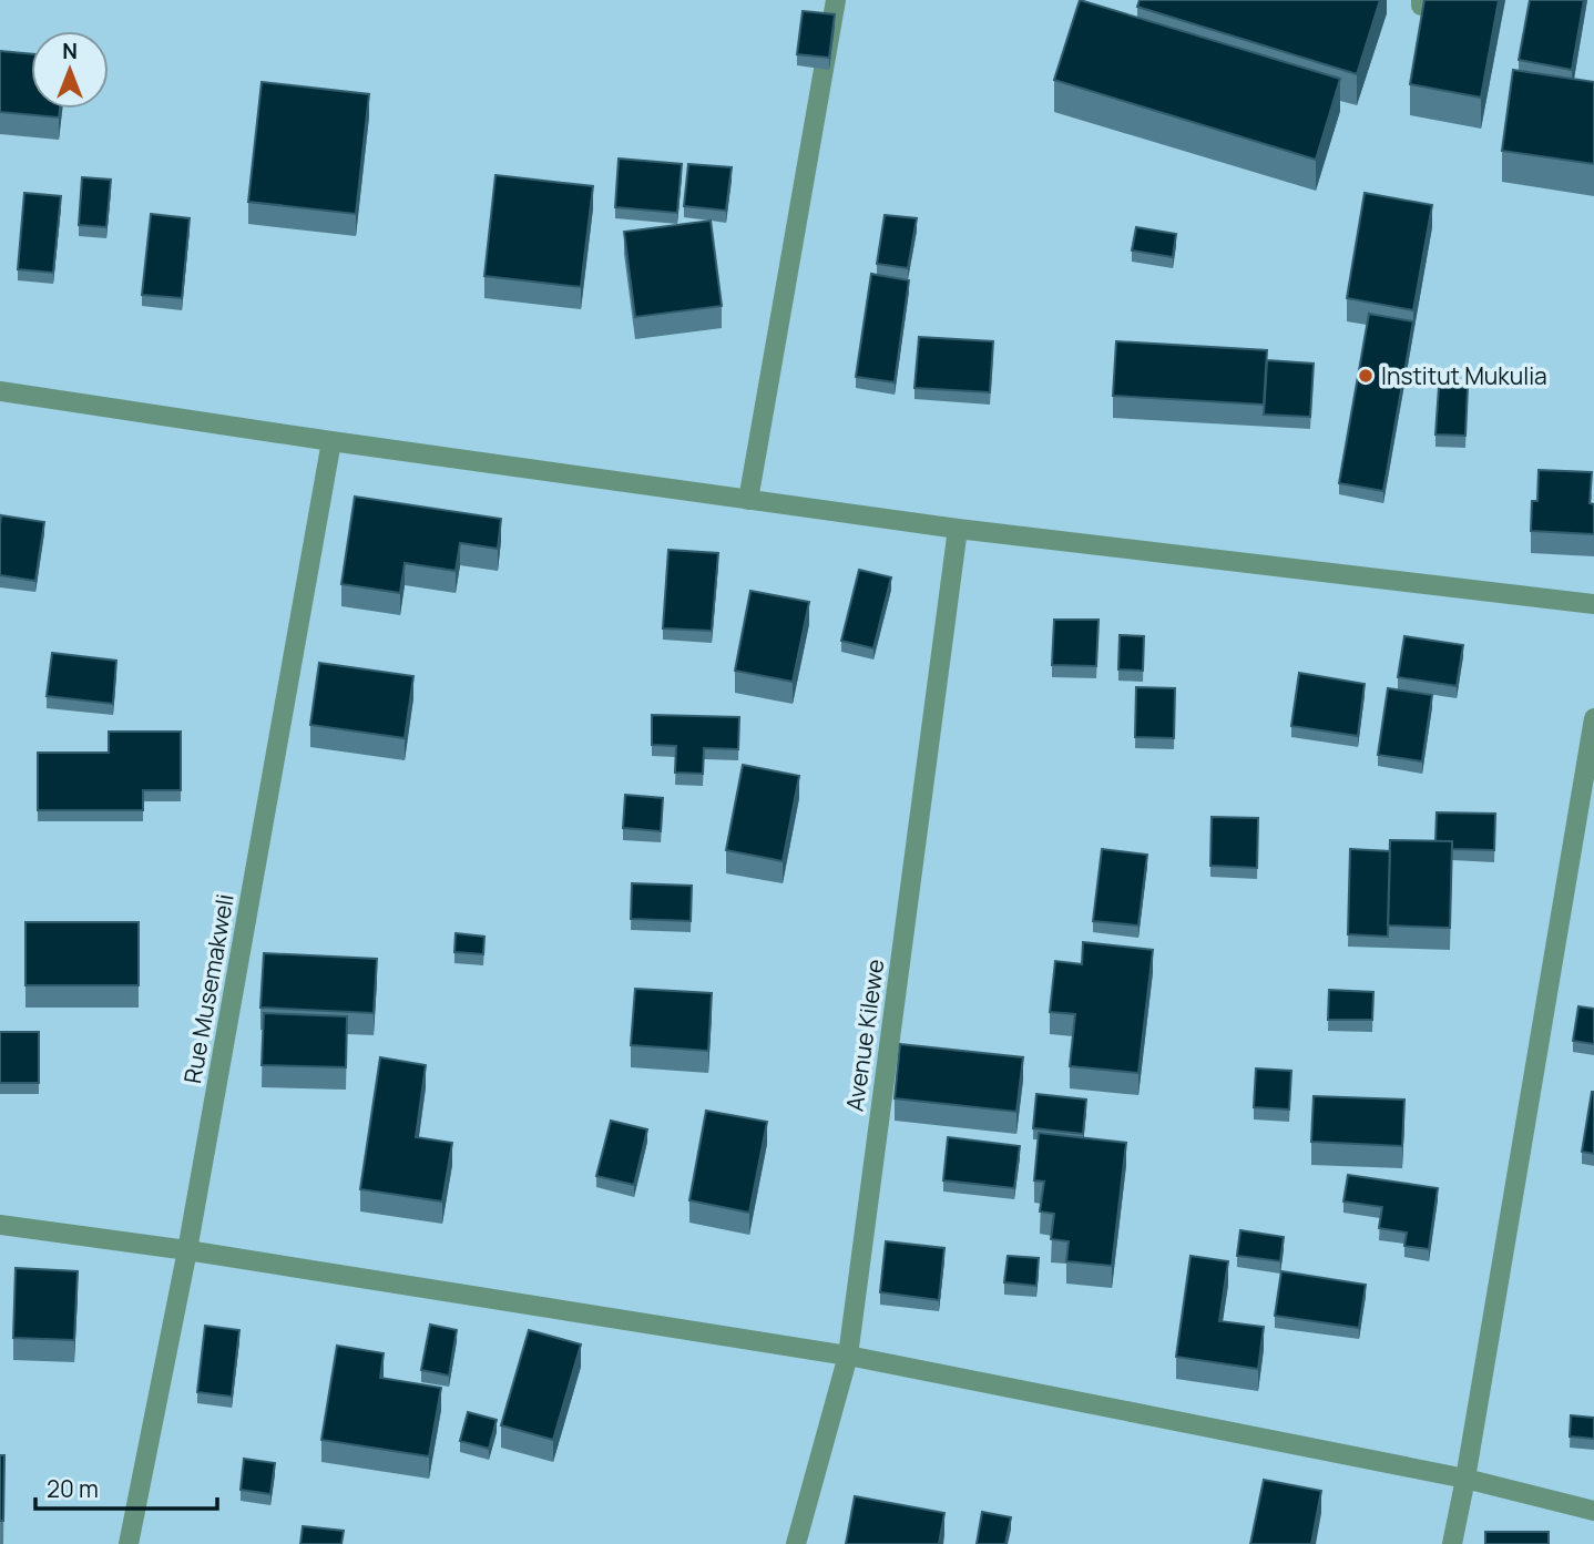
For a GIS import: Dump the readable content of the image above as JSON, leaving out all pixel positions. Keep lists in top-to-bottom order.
{
  "streets": {
    "street": ["Rue Musemakweli", "Avenue Kilewe"]
  },
  "places": ["Institut Mukulia"],
  "scale_bar": "20 m",
  "north": "top"
}
